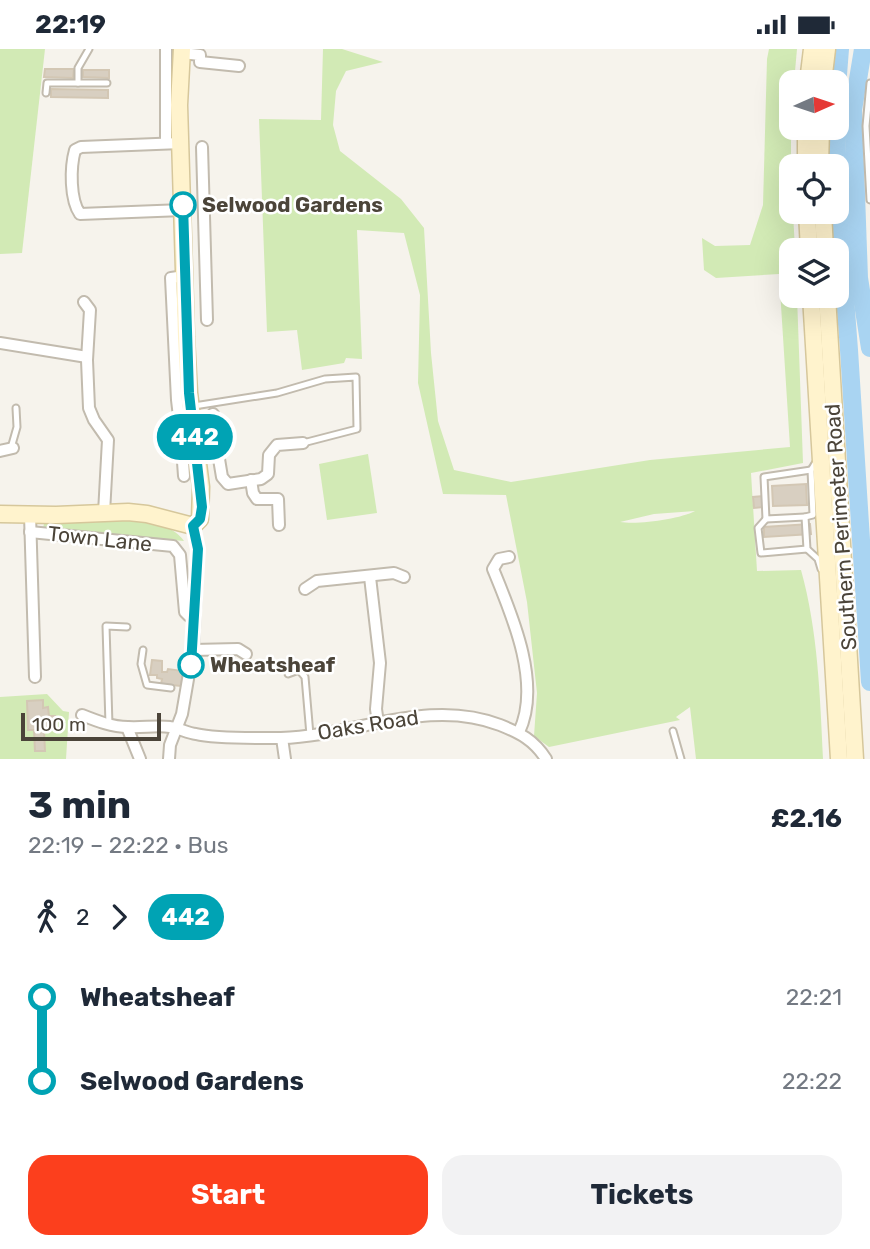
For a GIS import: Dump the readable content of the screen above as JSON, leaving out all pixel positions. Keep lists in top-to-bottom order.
{
  "streets": {
    "street": ["Southern Perimeter Road", "Town Lane", "Oaks Road"]
  },
  "places": ["Selwood Gardens", "Wheatsheaf"],
  "lines": ["bus line 442"],
  "scale_bar": "100 m",
  "north": "right",
  "page": {
    "status": "22:19",
    "on_map": "442",
    "scale": "100 m",
    "heading": ["3 min", "22:19 – 22:22 · Bus", "£2.16"],
    "legs": ["2", "442"],
    "list": [
      {
        "name": "Wheatsheaf",
        "value": "22:21"
      },
      {
        "name": "Selwood Gardens",
        "value": "22:22"
      }
    ],
    "buttons": ["Start", "Tickets"]
  }
}
